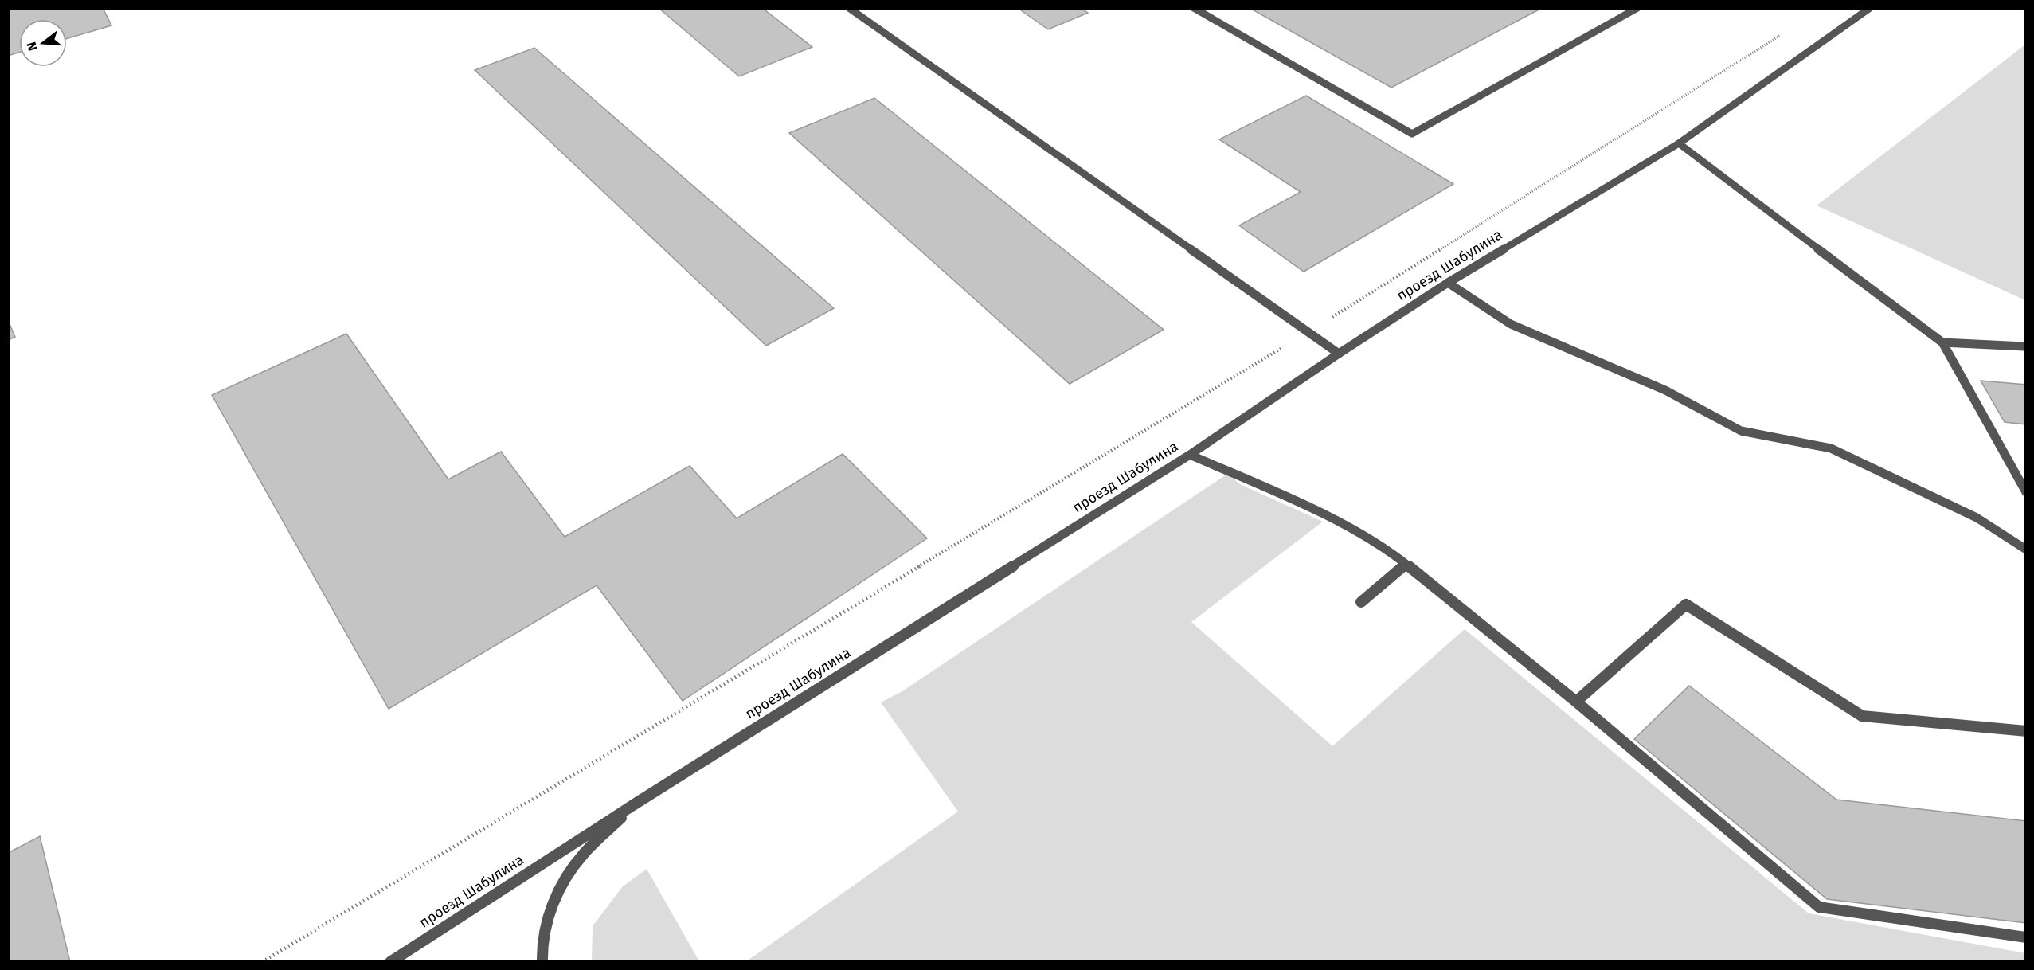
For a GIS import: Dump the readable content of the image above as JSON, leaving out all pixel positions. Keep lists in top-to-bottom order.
{
  "streets": {
    "street": ["проезд Шабулина"]
  },
  "north": "left"
}
